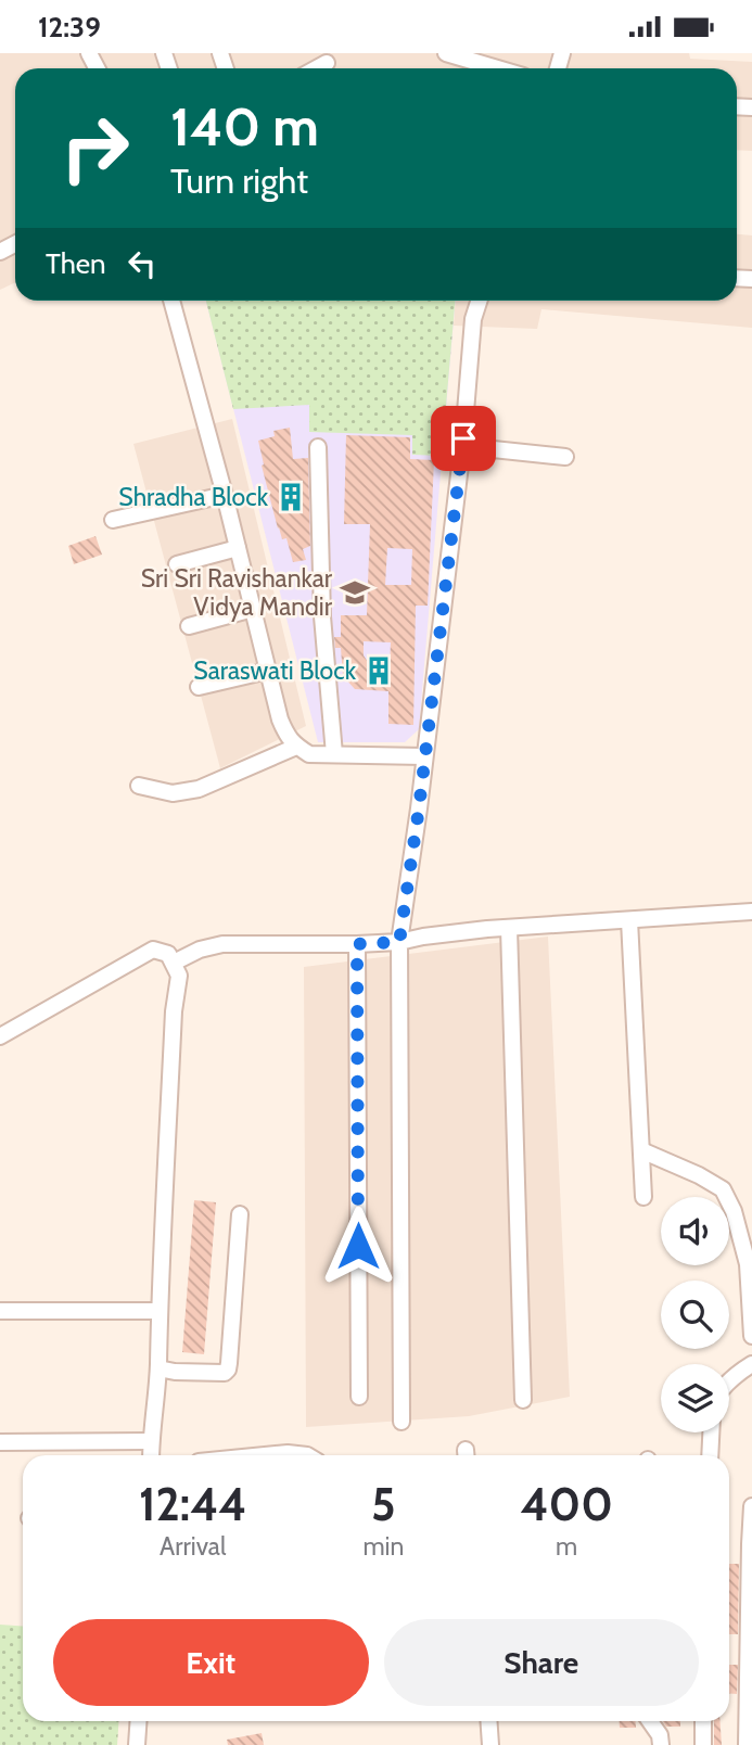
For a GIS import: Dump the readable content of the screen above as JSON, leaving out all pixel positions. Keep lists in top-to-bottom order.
{
  "places": {
    "building": ["Shradha Block", "Saraswati Block"],
    "school or university": ["Sri Sri Ravishankar Vidya Mandir"]
  },
  "page": {
    "status": "12:39",
    "turn": ["140 m", "Turn right"],
    "then": "Then",
    "eta": [
      "12:44",
      "Arrival",
      "5",
      "min",
      "400",
      "m"
    ],
    "buttons": ["Exit", "Share"]
  }
}
